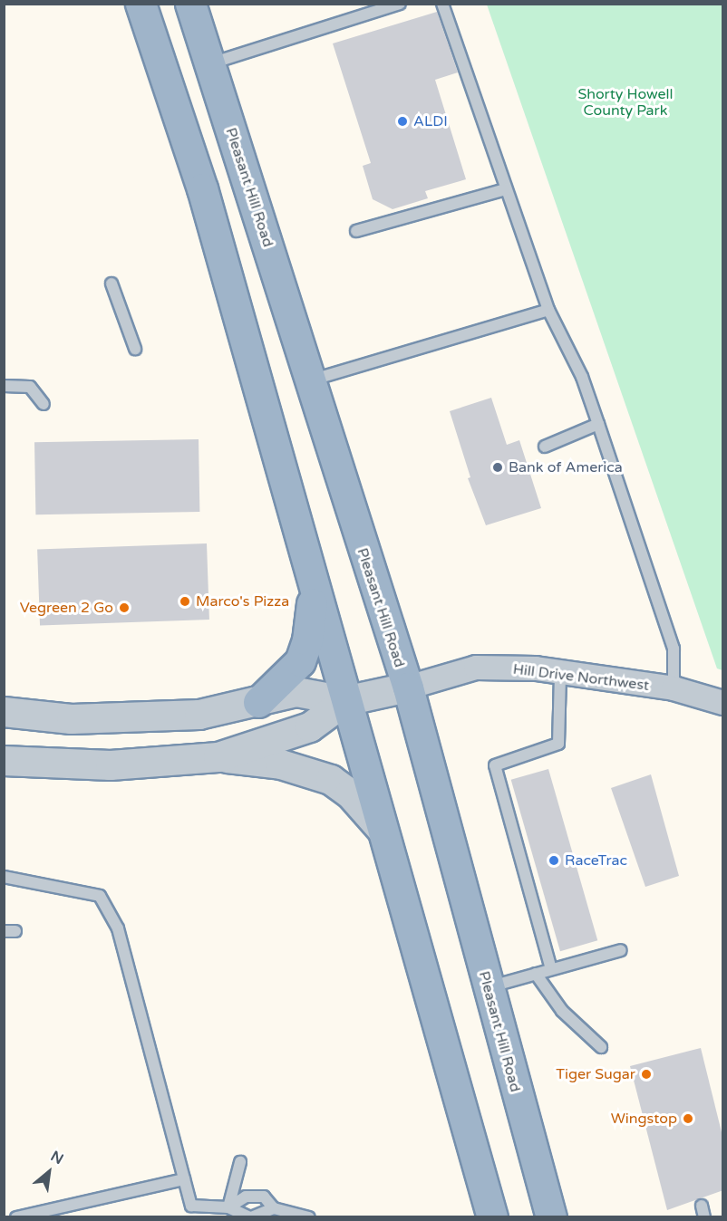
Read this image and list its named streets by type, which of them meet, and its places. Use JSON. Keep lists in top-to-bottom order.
{
  "streets": {
    "highway": ["Pleasant Hill Road"],
    "street": ["Hill Drive Northwest"]
  },
  "crossings": [
    ["Pleasant Hill Road", "Hill Drive Northwest"]
  ],
  "parks": ["Shorty Howell County Park"],
  "places": [
    "ALDI",
    "Bank of America",
    "Marco's Pizza",
    "Vegreen 2 Go",
    "RaceTrac",
    "Tiger Sugar",
    "Wingstop"
  ],
  "north": "top right"
}
